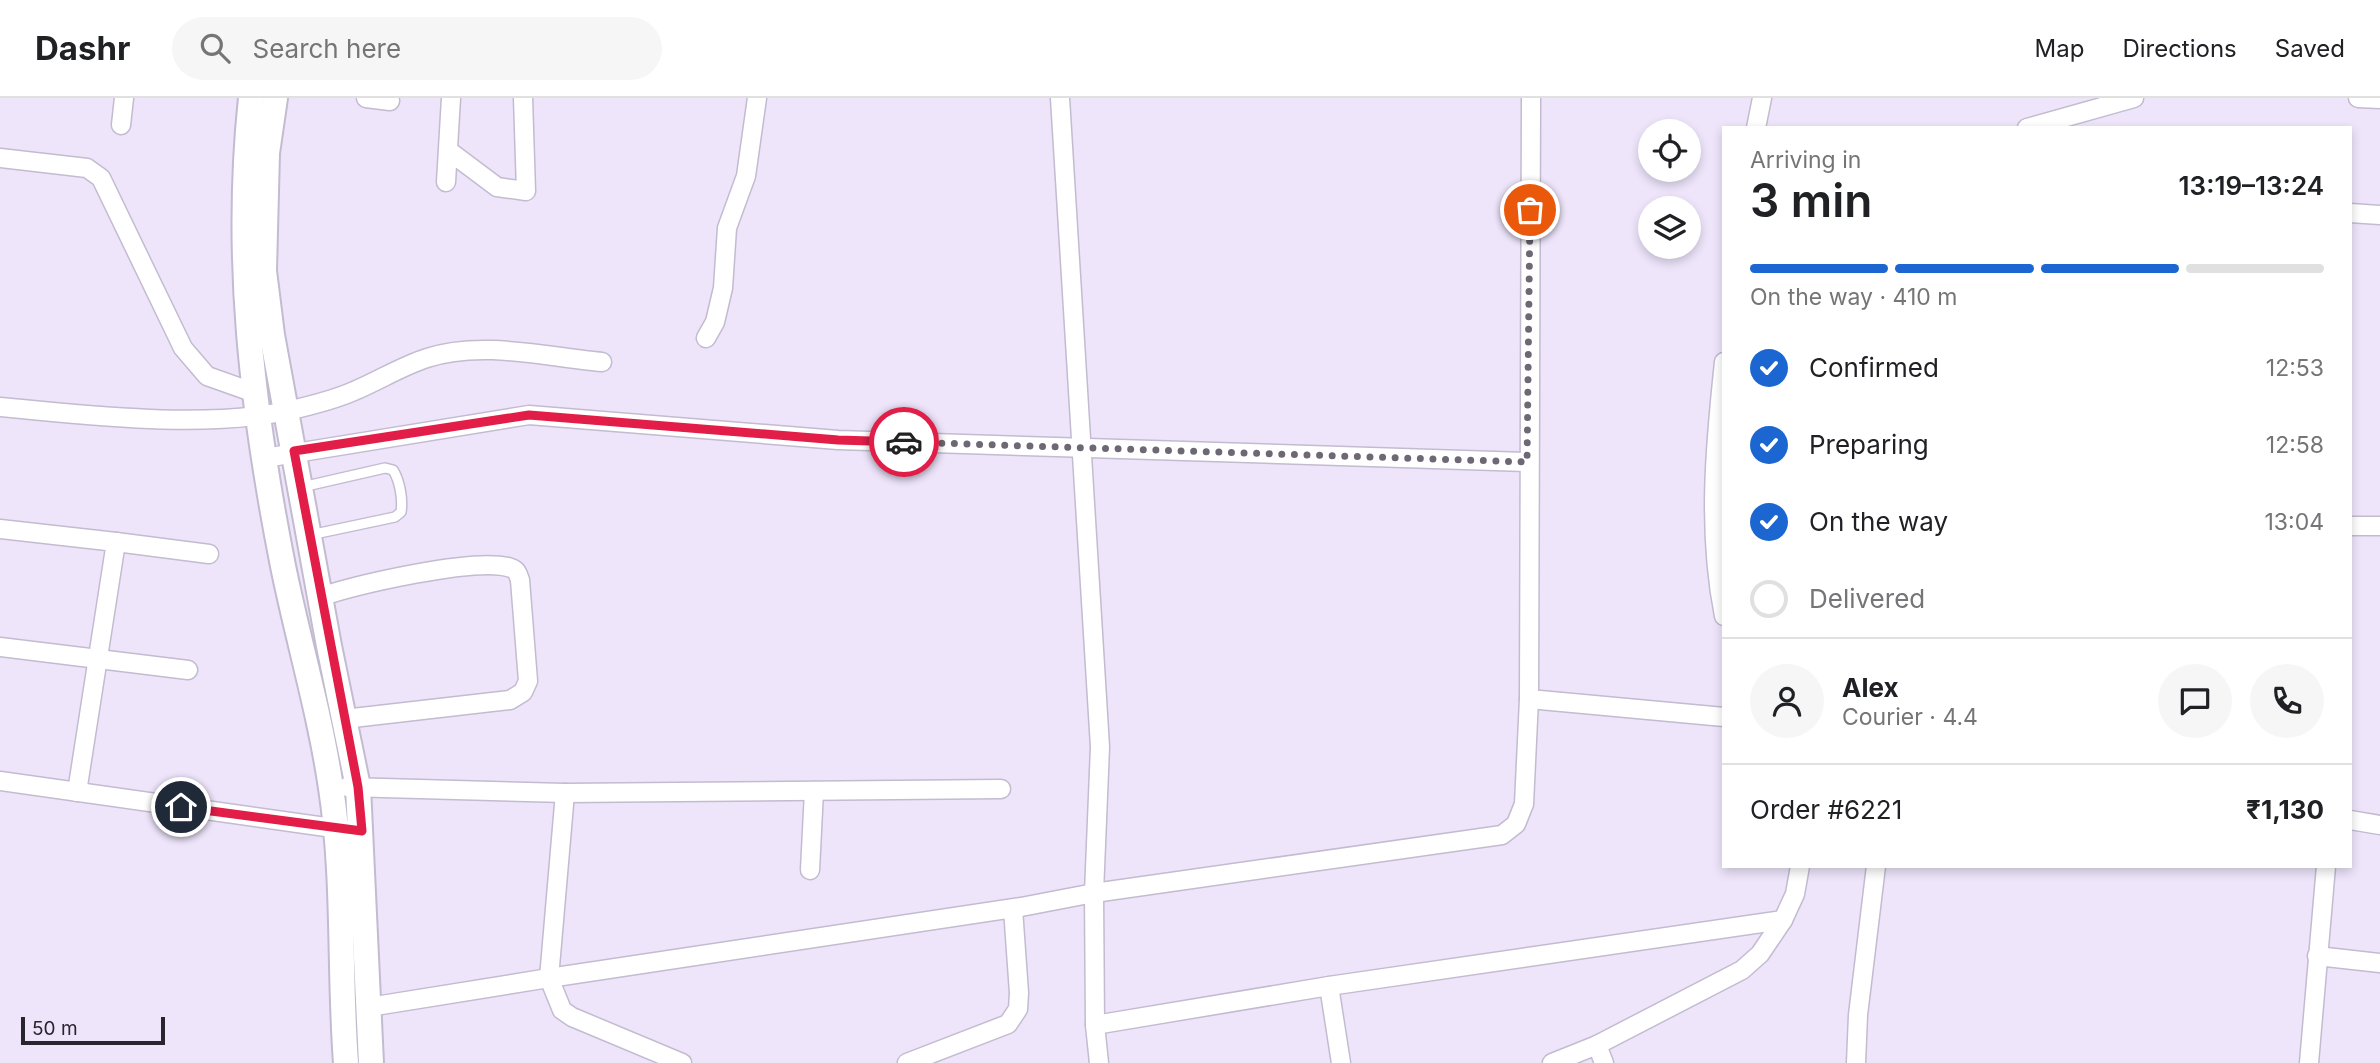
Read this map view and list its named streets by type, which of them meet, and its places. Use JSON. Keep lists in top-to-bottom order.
{
  "scale_bar": "50 m",
  "page": {
    "header": "Dashr",
    "search": "Search here",
    "nav": ["Map", "Directions", "Saved"],
    "heading": ["3 min", "Arriving in", "13:19–13:24"],
    "panel": [
      "Alex",
      "Courier · 4.4",
      "Order #6221",
      "₹1,130"
    ],
    "bar": "On the way · 410 m",
    "list": [
      ["Confirmed", "12:53"],
      ["Preparing", "12:58"],
      ["On the way", "13:04"],
      "Delivered"
    ],
    "scale": "50 m"
  }
}
